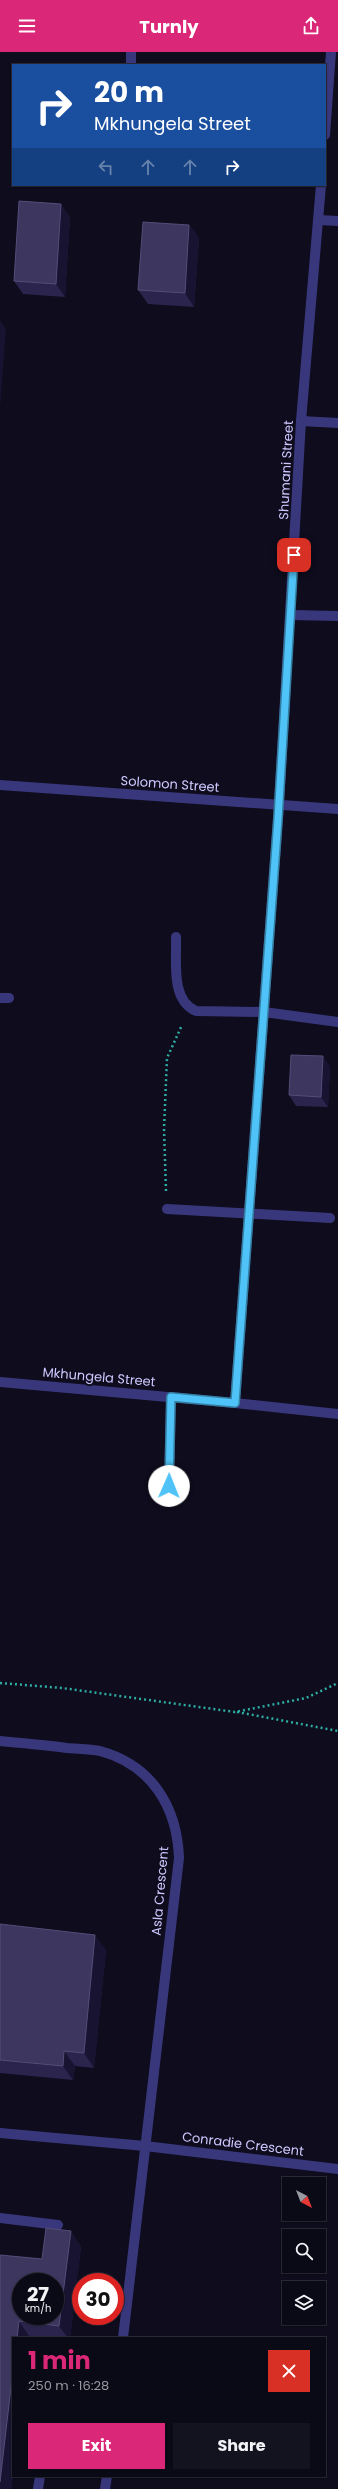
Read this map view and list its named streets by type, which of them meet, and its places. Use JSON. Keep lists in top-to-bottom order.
{
  "streets": {
    "street": [
      "Shumani Street",
      "Solomon Street",
      "Mkhungela Street",
      "Asla Crescent",
      "Conradie Crescent"
    ]
  },
  "crossings": [
    ["Shumani Street", "Solomon Street"],
    ["Shumani Street", "Mkhungela Street"],
    ["Asla Crescent", "Conradie Crescent"]
  ],
  "north": "bottom right",
  "page": {
    "header": "Turnly",
    "turn": ["20 m", "Mkhungela Street"],
    "speed": "27 km/h",
    "limit": "30",
    "heading": ["1 min", "250 m · 16:28"],
    "buttons": ["Exit", "Share"]
  }
}
